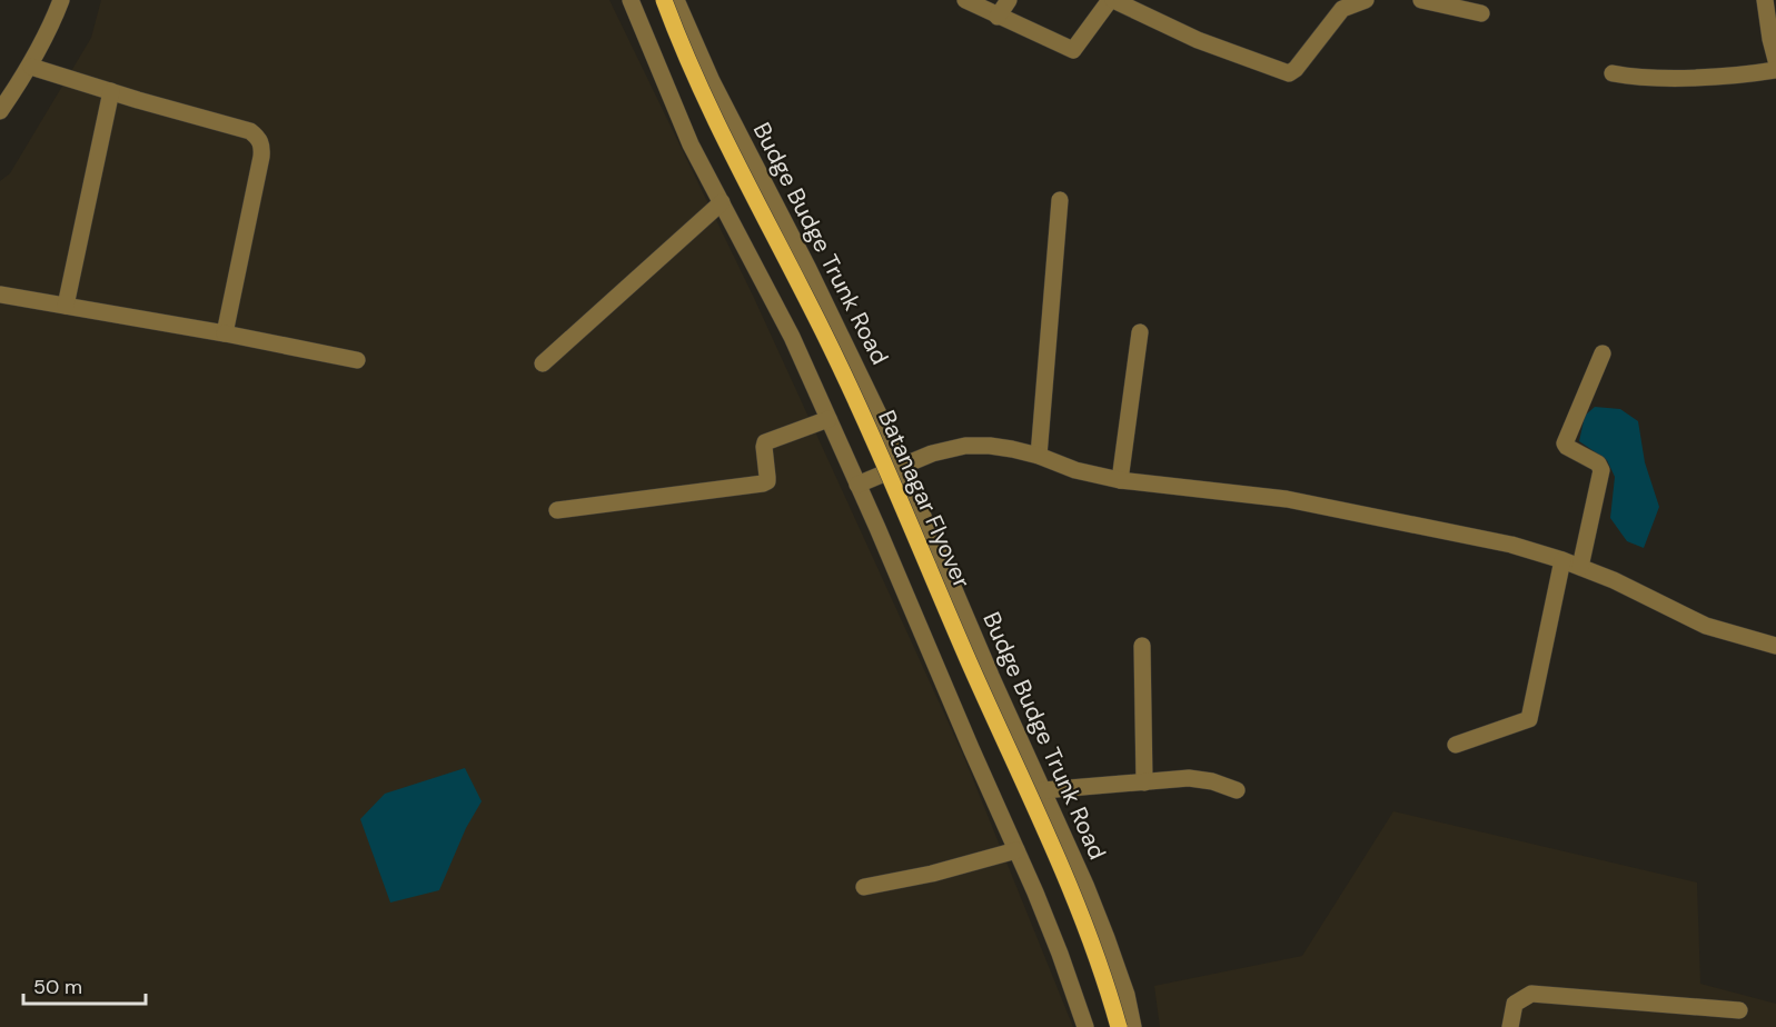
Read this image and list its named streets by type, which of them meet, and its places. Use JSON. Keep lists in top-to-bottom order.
{
  "streets": {
    "main road": ["Batanagar Flyover"],
    "street": ["Budge Budge Trunk Road"]
  },
  "scale_bar": "50 m"
}
